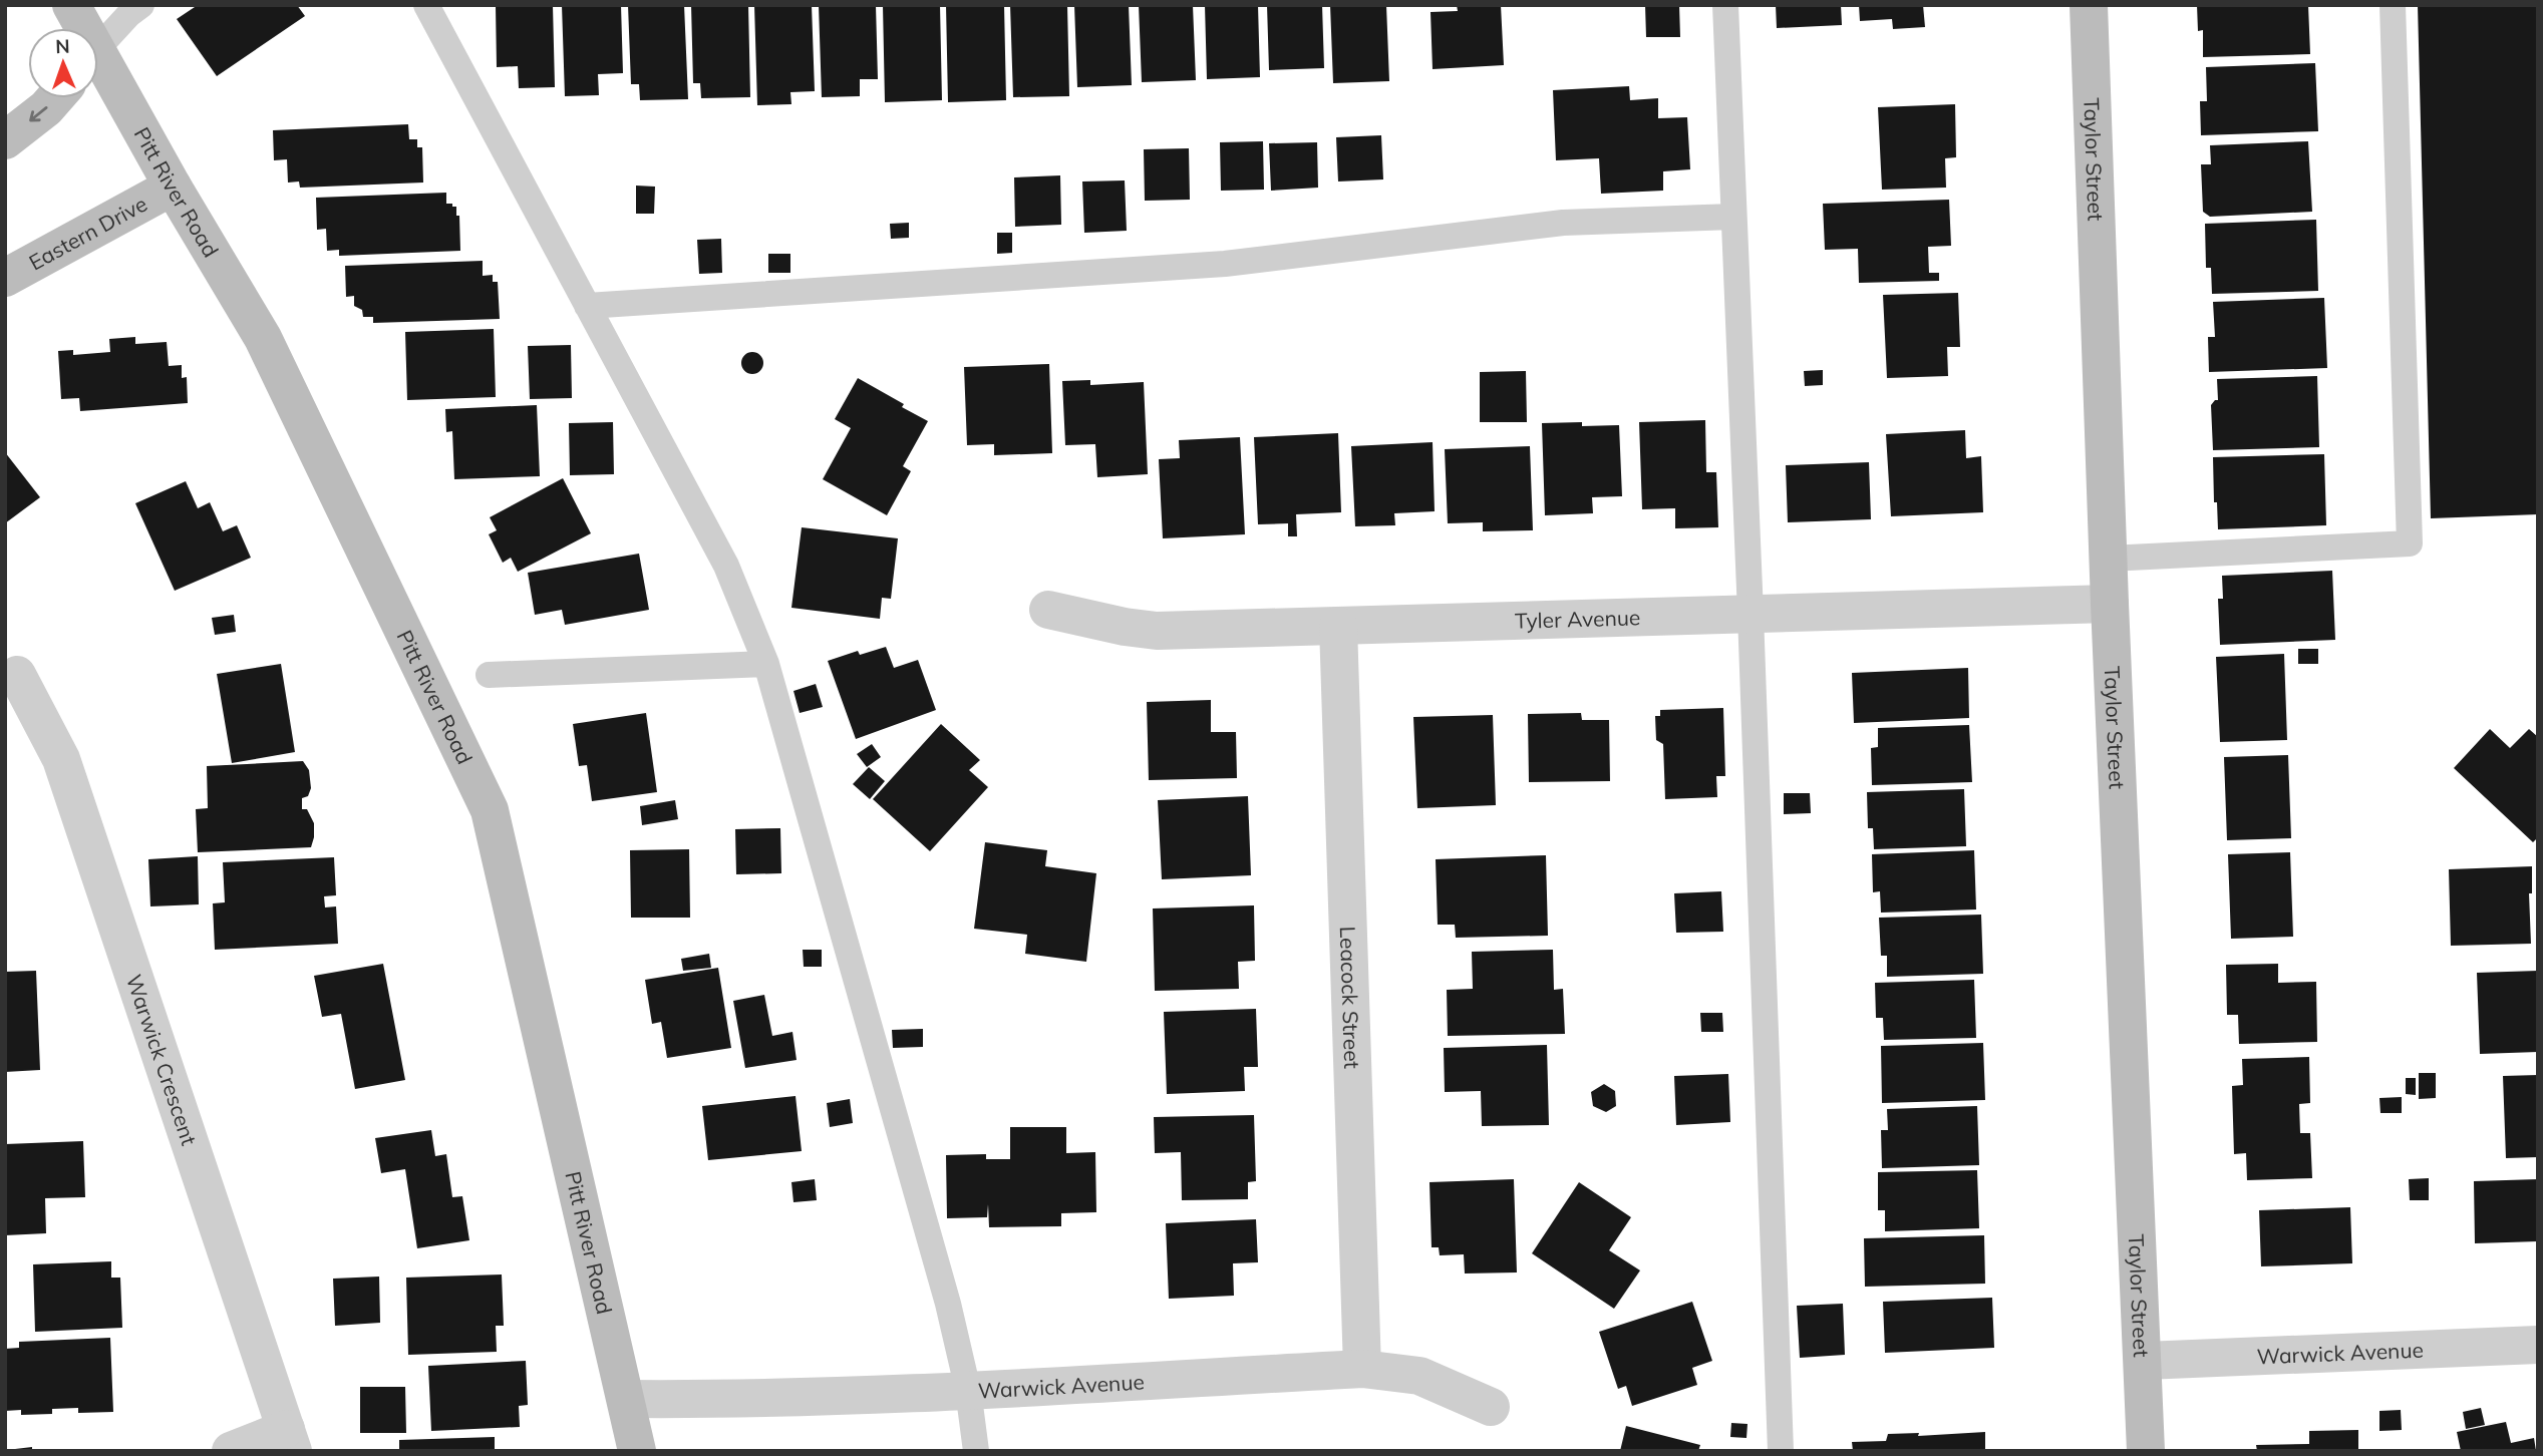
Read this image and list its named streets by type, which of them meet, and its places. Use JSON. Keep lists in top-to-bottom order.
{
  "streets": {
    "street": [
      "Taylor Street",
      "Pitt River Road",
      "Eastern Drive",
      "Tyler Avenue",
      "Leacock Street",
      "Warwick Crescent",
      "Warwick Avenue"
    ]
  },
  "crossings": [
    ["Taylor Street", "Tyler Avenue"],
    ["Taylor Street", "Warwick Avenue"],
    ["Pitt River Road", "Eastern Drive"],
    ["Pitt River Road", "Warwick Avenue"],
    ["Tyler Avenue", "Leacock Street"],
    ["Leacock Street", "Warwick Avenue"]
  ],
  "north": "top"
}
